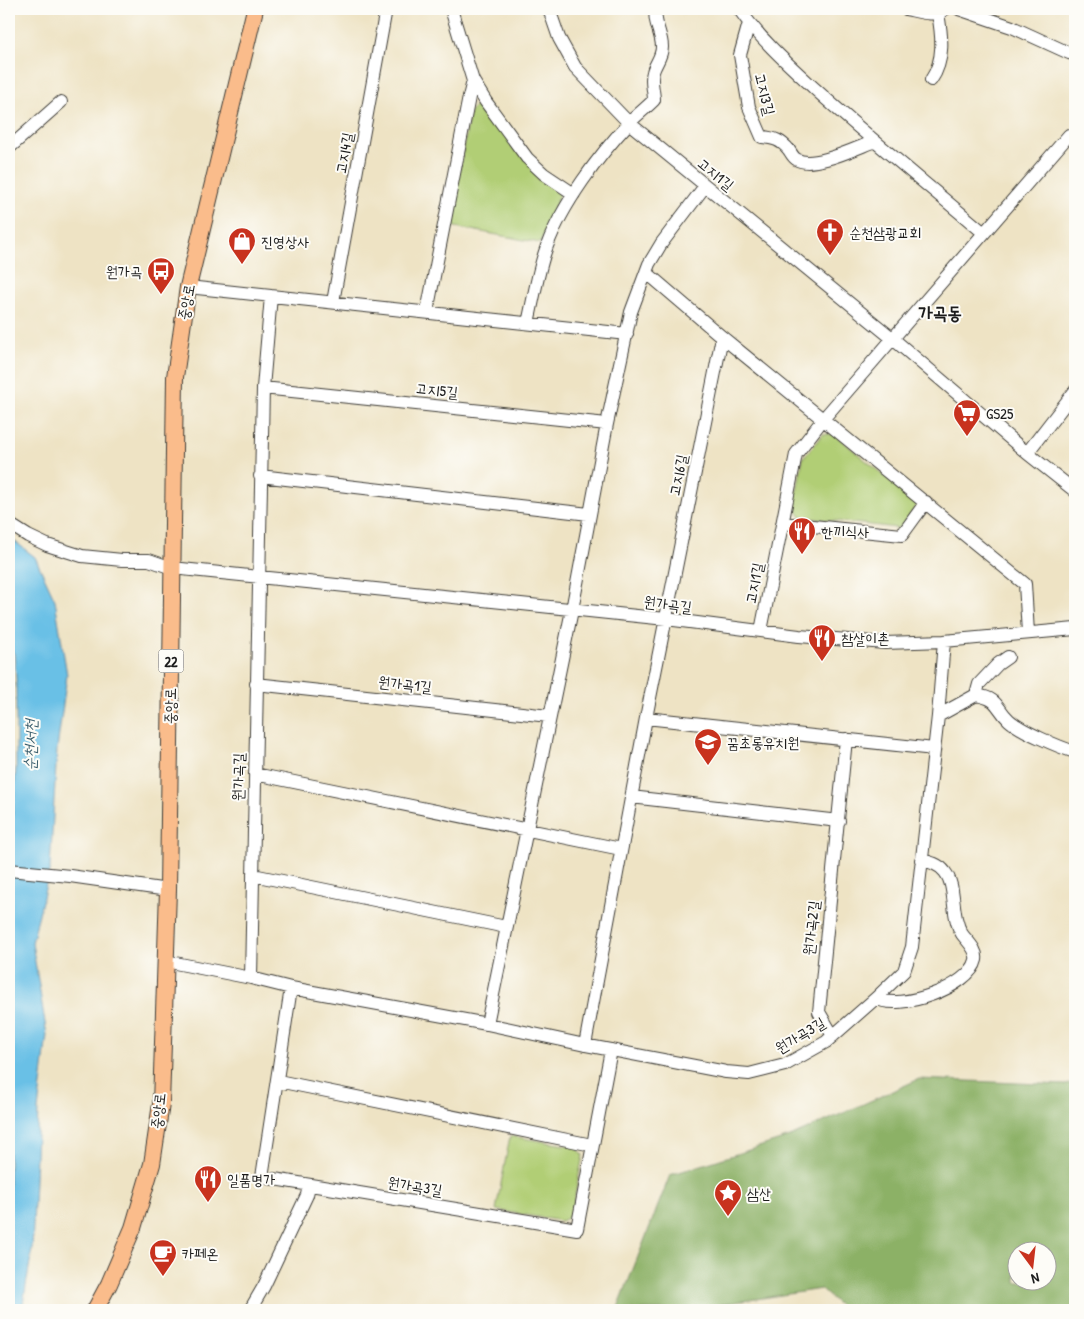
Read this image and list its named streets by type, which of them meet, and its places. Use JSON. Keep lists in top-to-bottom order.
{
  "streets": {
    "main road": ["중앙로", "22"],
    "street": [
      "고지3길",
      "고지4길",
      "고지1길",
      "고지5길",
      "고지6길",
      "원가곡길",
      "원가곡1길",
      "원가곡2길",
      "원가곡3길"
    ]
  },
  "crossings": [
    ["고지3길", "고지1길"],
    ["고지1길", "원가곡길"],
    ["중앙로", "원가곡길"],
    ["중앙로", "원가곡3길"],
    ["고지6길", "원가곡길"],
    ["원가곡길", "원가곡1길"],
    ["원가곡길", "원가곡3길"],
    ["원가곡2길", "원가곡3길"]
  ],
  "districts": ["가곡동"],
  "water": ["순천서천"],
  "places": {
    "church": ["순천삼광교회"],
    "shop": ["진영상사"],
    "bus stop": ["원가곡"],
    "supermarket": ["GS25"],
    "restaurant": ["한끼식사", "참살이촌", "일품명가"],
    "school or university": ["꿈초롱유치원"],
    "place": ["삼산"],
    "cafe": ["카페온"]
  },
  "north": "bottom"
}
